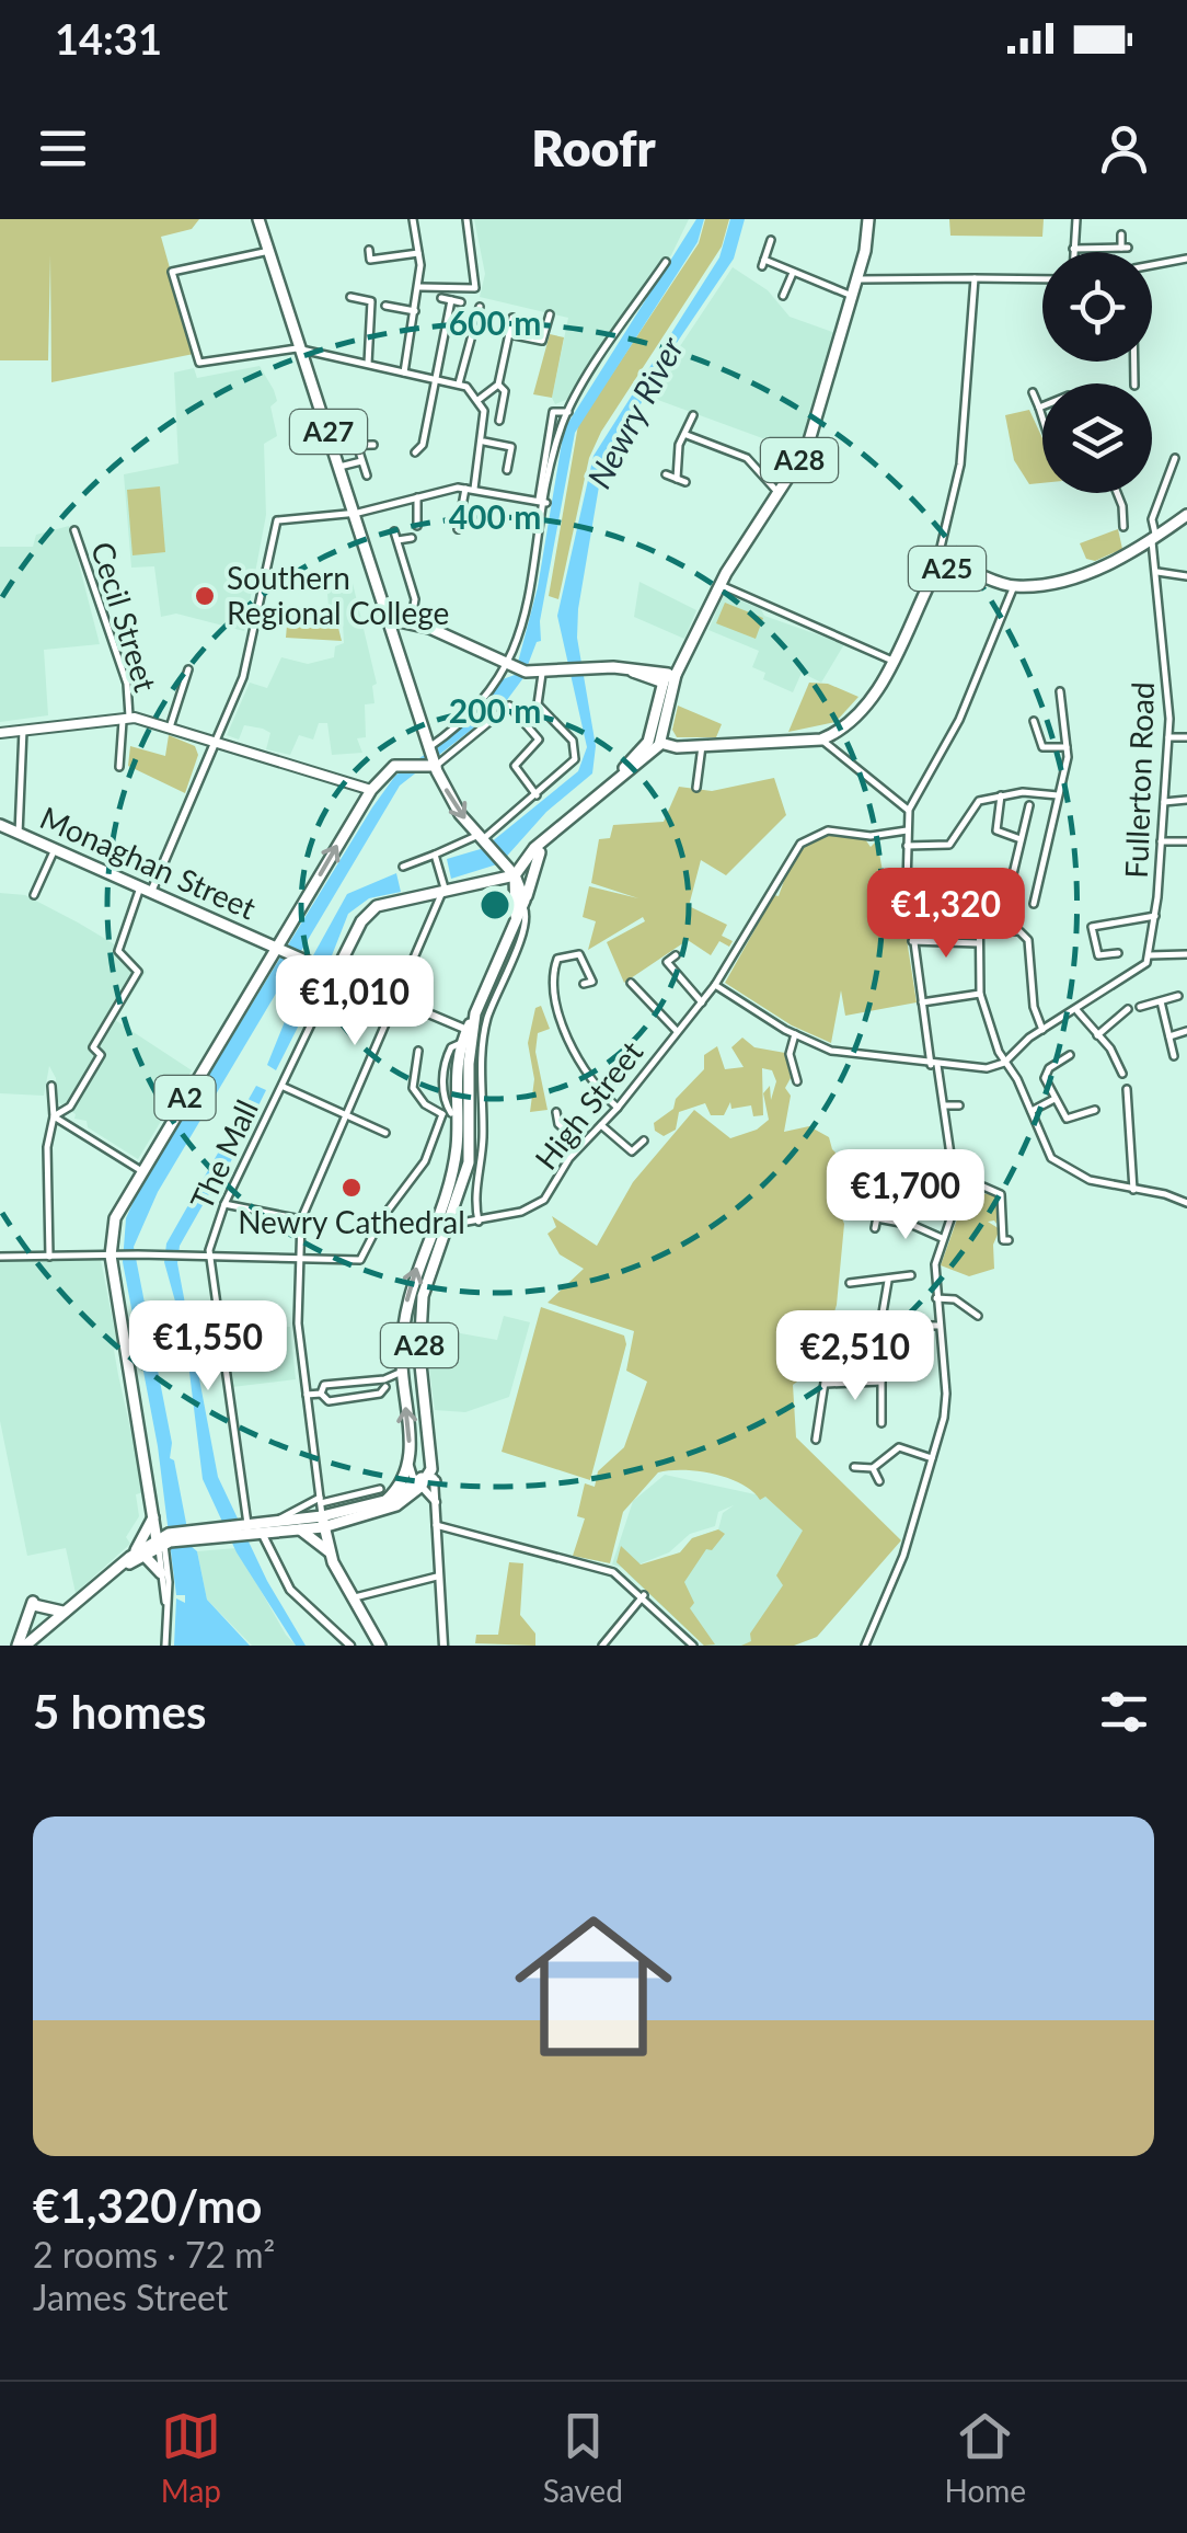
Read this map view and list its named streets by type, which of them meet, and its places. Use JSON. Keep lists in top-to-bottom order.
{
  "streets": {
    "main road": [
      "A27",
      "A28",
      "A25",
      "Monaghan Street",
      "A2",
      "The Mall"
    ],
    "street": ["Cecil Street", "Fullerton Road", "High Street"]
  },
  "crossings": [
    ["A27", "A2"],
    ["A28", "High Street"],
    ["A28", "The Mall"],
    ["A25", "Fullerton Road"],
    ["Monaghan Street", "A2"],
    ["Monaghan Street", "The Mall"]
  ],
  "water": ["Newry River"],
  "places": ["Southern Regional College", "Newry Cathedral"],
  "page": {
    "status": "14:31",
    "header": "Roofr",
    "price": [
      "€1,320",
      "€1,010",
      "€1,700",
      "€1,550",
      "€2,510"
    ],
    "heading": "5 homes",
    "list": [
      {
        "name": "€1,320/mo",
        "note": "2 rooms · 72 m² · James Street"
      }
    ],
    "tabs": ["Map", "Saved", "Home"]
  },
  "rings": ["600 m", "400 m", "200 m"]
}
